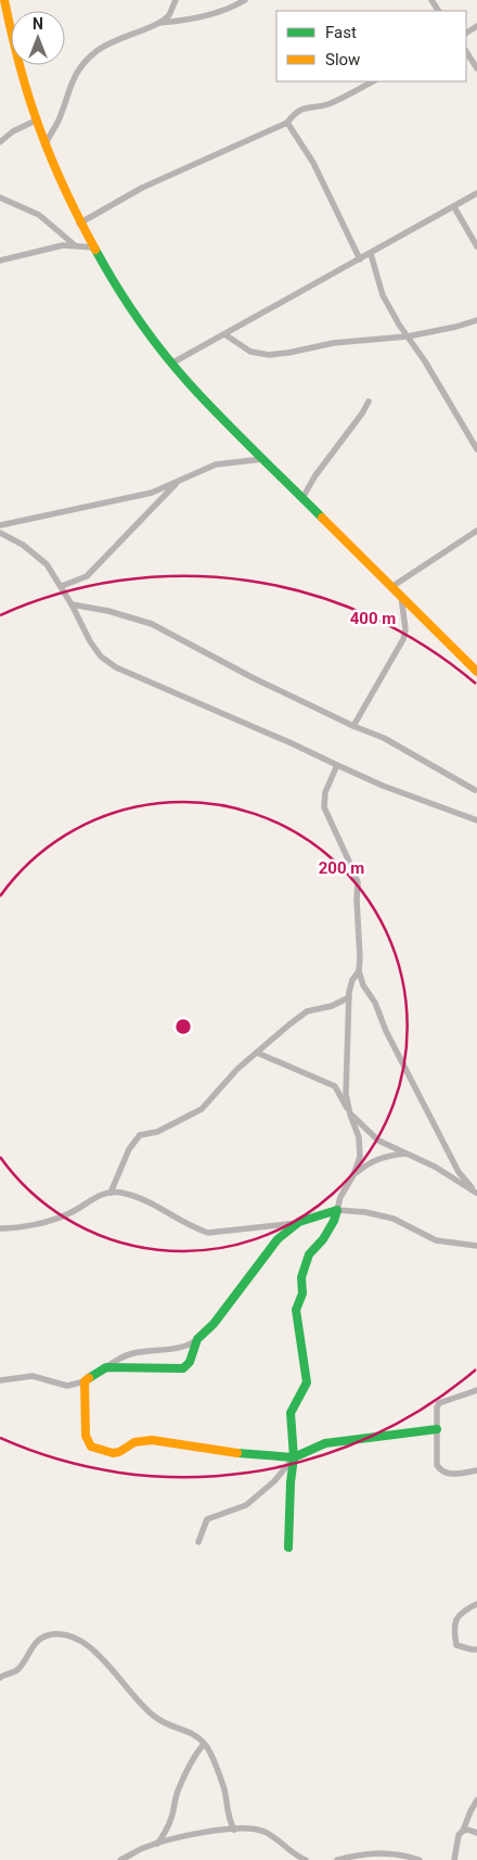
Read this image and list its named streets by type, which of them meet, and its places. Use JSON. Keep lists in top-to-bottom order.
{
  "legend": ["Fast", "Slow"],
  "north": "top",
  "rings": ["400 m", "200 m"]
}
